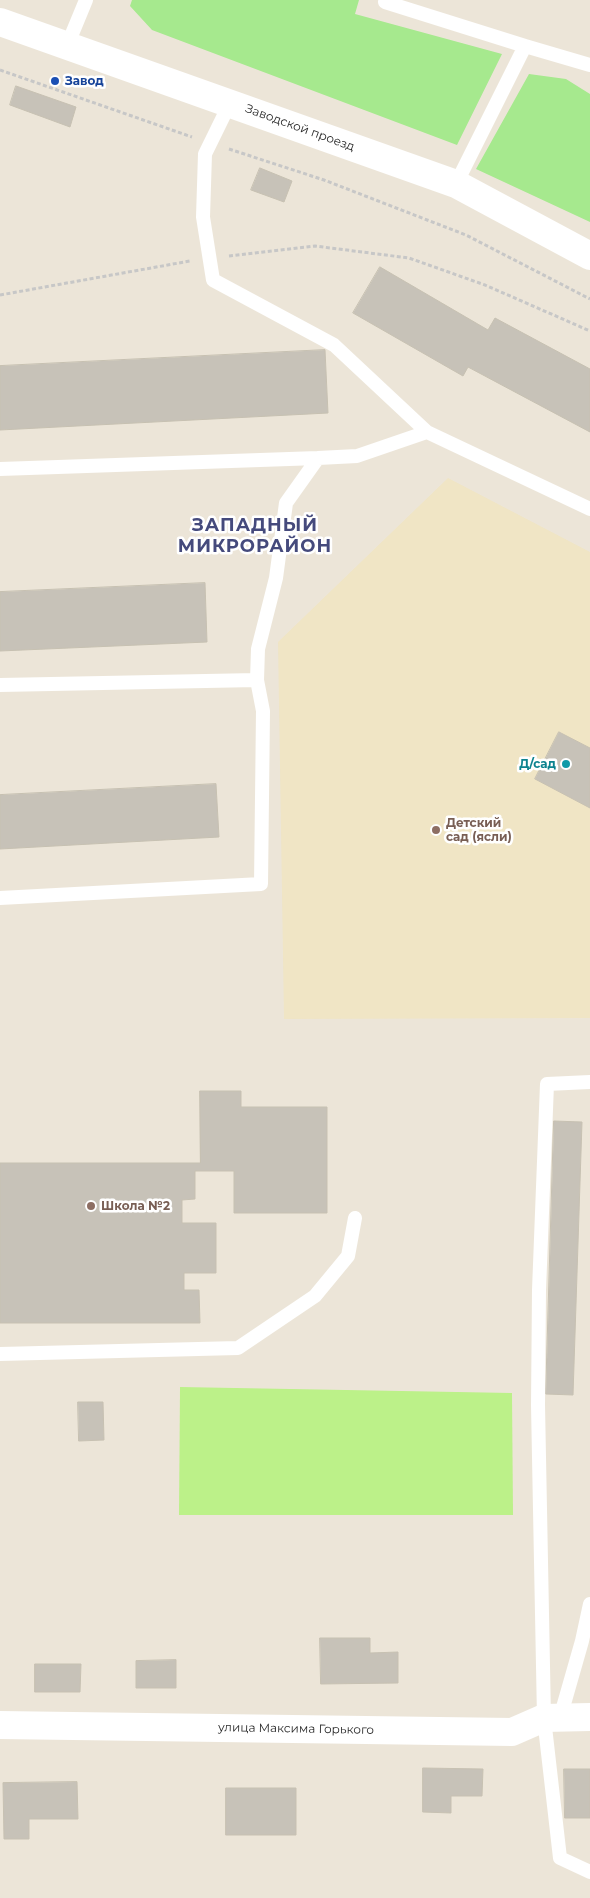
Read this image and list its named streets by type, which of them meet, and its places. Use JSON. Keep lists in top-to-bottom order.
{
  "streets": {
    "street": ["Заводской проезд", "улица Максима Горького"]
  },
  "districts": ["ЗАПАДНЫЙ МИКРОРАЙОН"],
  "places": [
    "Завод",
    "Д/сад",
    "Детский сад (ясли)",
    "Школа №2"
  ]
}
